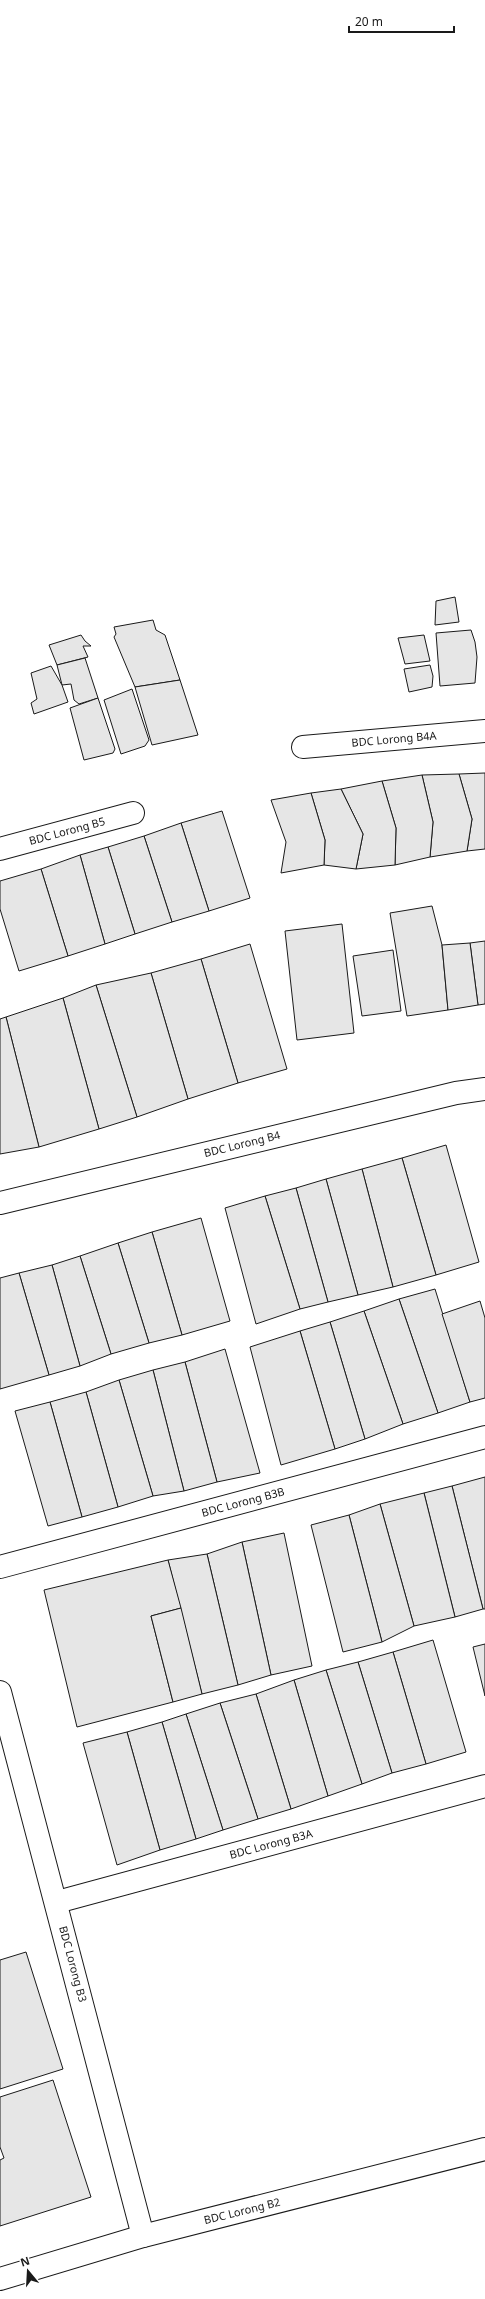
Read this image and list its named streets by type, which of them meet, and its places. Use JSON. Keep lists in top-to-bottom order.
{
  "streets": {
    "street": [
      "BDC Lorong B4A",
      "BDC Lorong B5",
      "BDC Lorong B4",
      "BDC Lorong B3B",
      "BDC Lorong B3A",
      "BDC Lorong B3",
      "BDC Lorong B2"
    ]
  },
  "crossings": [
    ["BDC Lorong B3A", "BDC Lorong B3"],
    ["BDC Lorong B3", "BDC Lorong B2"]
  ],
  "scale_bar": "20 m",
  "north": "top"
}
